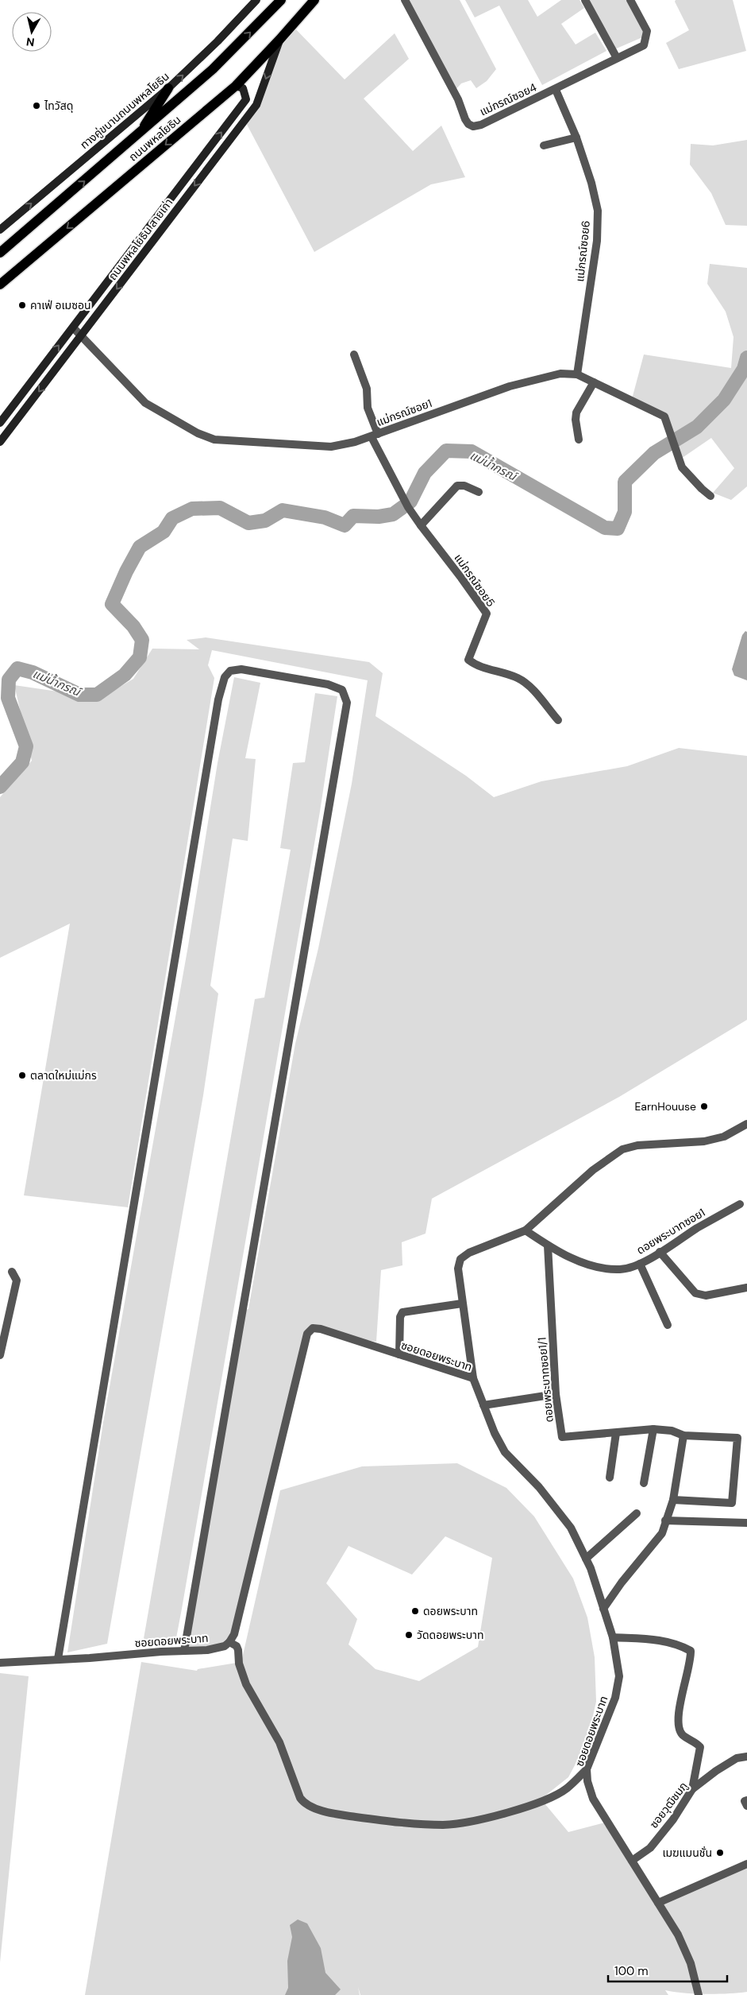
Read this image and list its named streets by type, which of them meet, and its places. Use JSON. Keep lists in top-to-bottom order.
{
  "streets": {
    "main road": ["ทางคู่ขนานถนนพหลโยธิน", "ถนนพหลโยธิน", "ถนนพหลโยธิน สายเก่า"],
    "street": [
      "แม่กรณ์ซอย4",
      "แม่กรณ์ซอย6",
      "แม่กรณ์ซอย1",
      "แม่กรณ์ซอย5",
      "ดอยพระบาทซอย1",
      "ซอยดอยพระบาท",
      "ดอยพระบาทซอย1/1",
      "ซอยวุฒิชมภู"
    ]
  },
  "crossings": [
    ["แม่กรณ์ซอย4", "แม่กรณ์ซอย6"],
    ["ถนนพหลโยธิน", "ถนนพหลโยธิน สายเก่า"],
    ["ถนนพหลโยธิน สายเก่า", "แม่กรณ์ซอย1"],
    ["แม่กรณ์ซอย6", "แม่กรณ์ซอย1"],
    ["ดอยพระบาทซอย1", "ดอยพระบาทซอย1/1"],
    ["ซอยดอยพระบาท", "ซอยวุฒิชมภู"]
  ],
  "one_way": ["ทางคู่ขนานถนนพหลโยธิน"],
  "water": ["แม่น้ำกรณ์"],
  "places": [
    "ไทวัสดุ",
    "คาเฟ่ อเมซอน",
    "ตลาดใหม่แม่กร",
    "EarnHouuse",
    "ดอยพระบาท",
    "วัดดอยพระบาท",
    "เมฆแมนชั่น"
  ],
  "scale_bar": "100 m",
  "north": "bottom"
}
